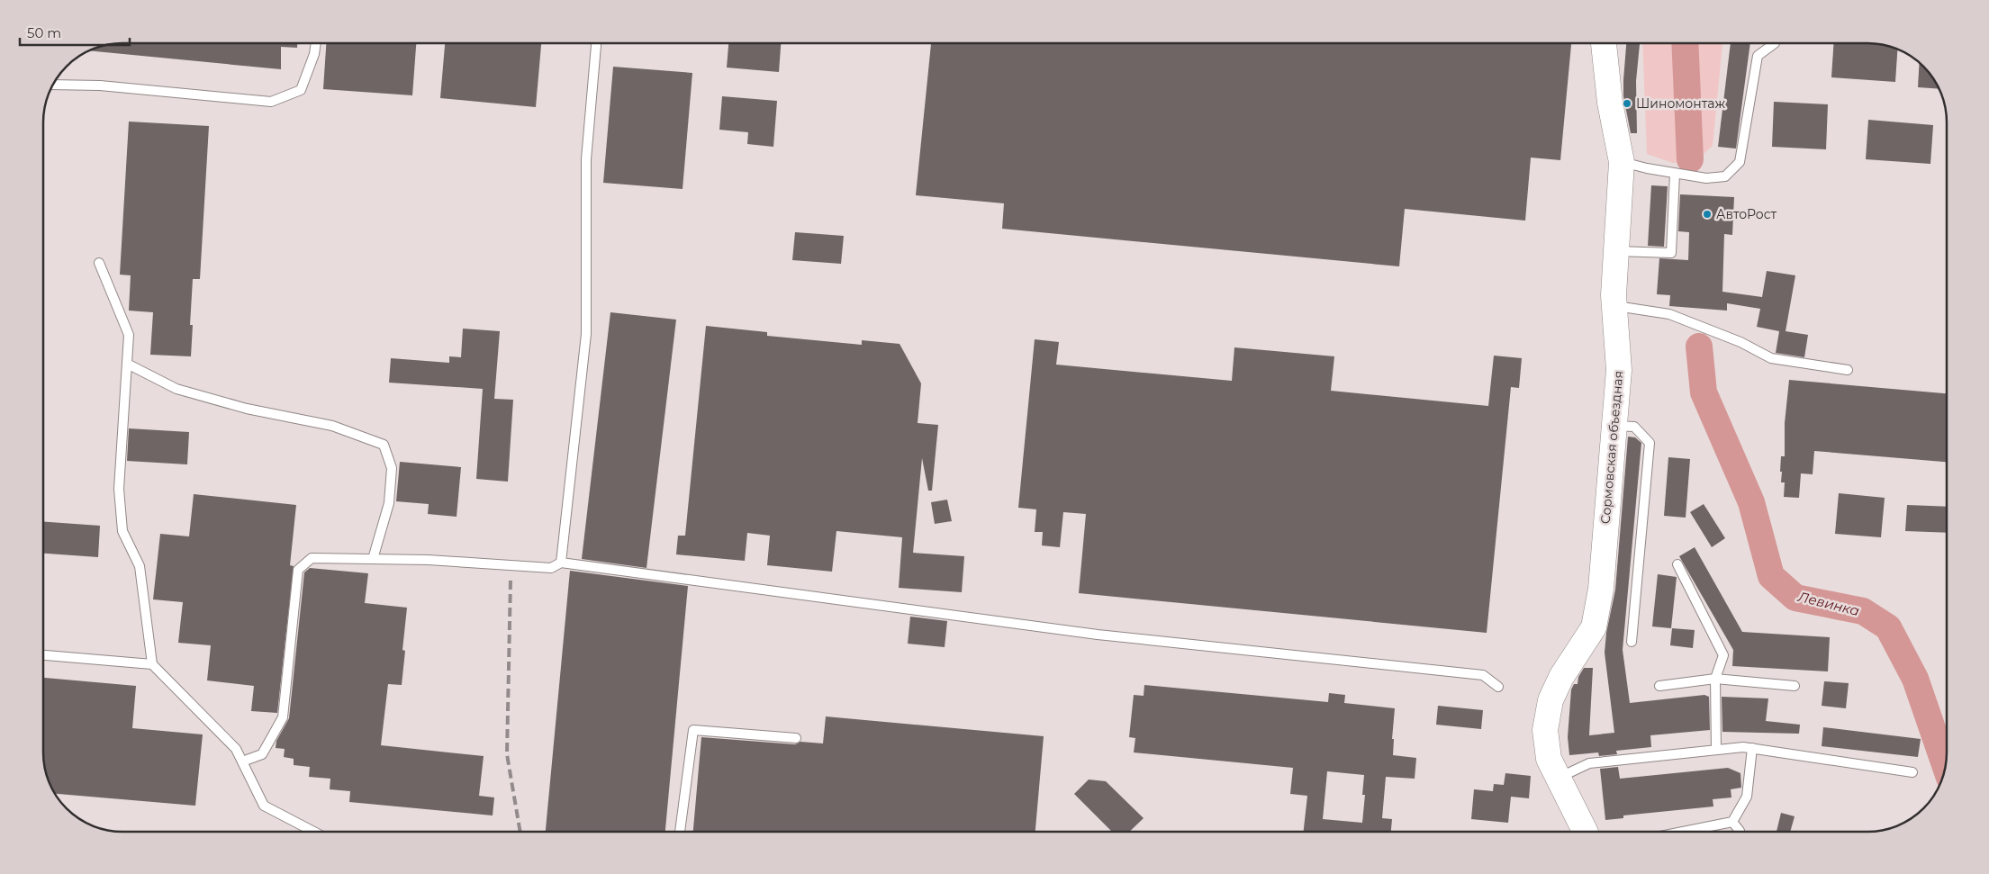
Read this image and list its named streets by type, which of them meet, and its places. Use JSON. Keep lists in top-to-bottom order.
{
  "streets": {
    "street": ["Сормовская объездная"]
  },
  "water": ["Левинка"],
  "places": ["Шиномонтаж", "АвтоРост"],
  "scale_bar": "50 m"
}
